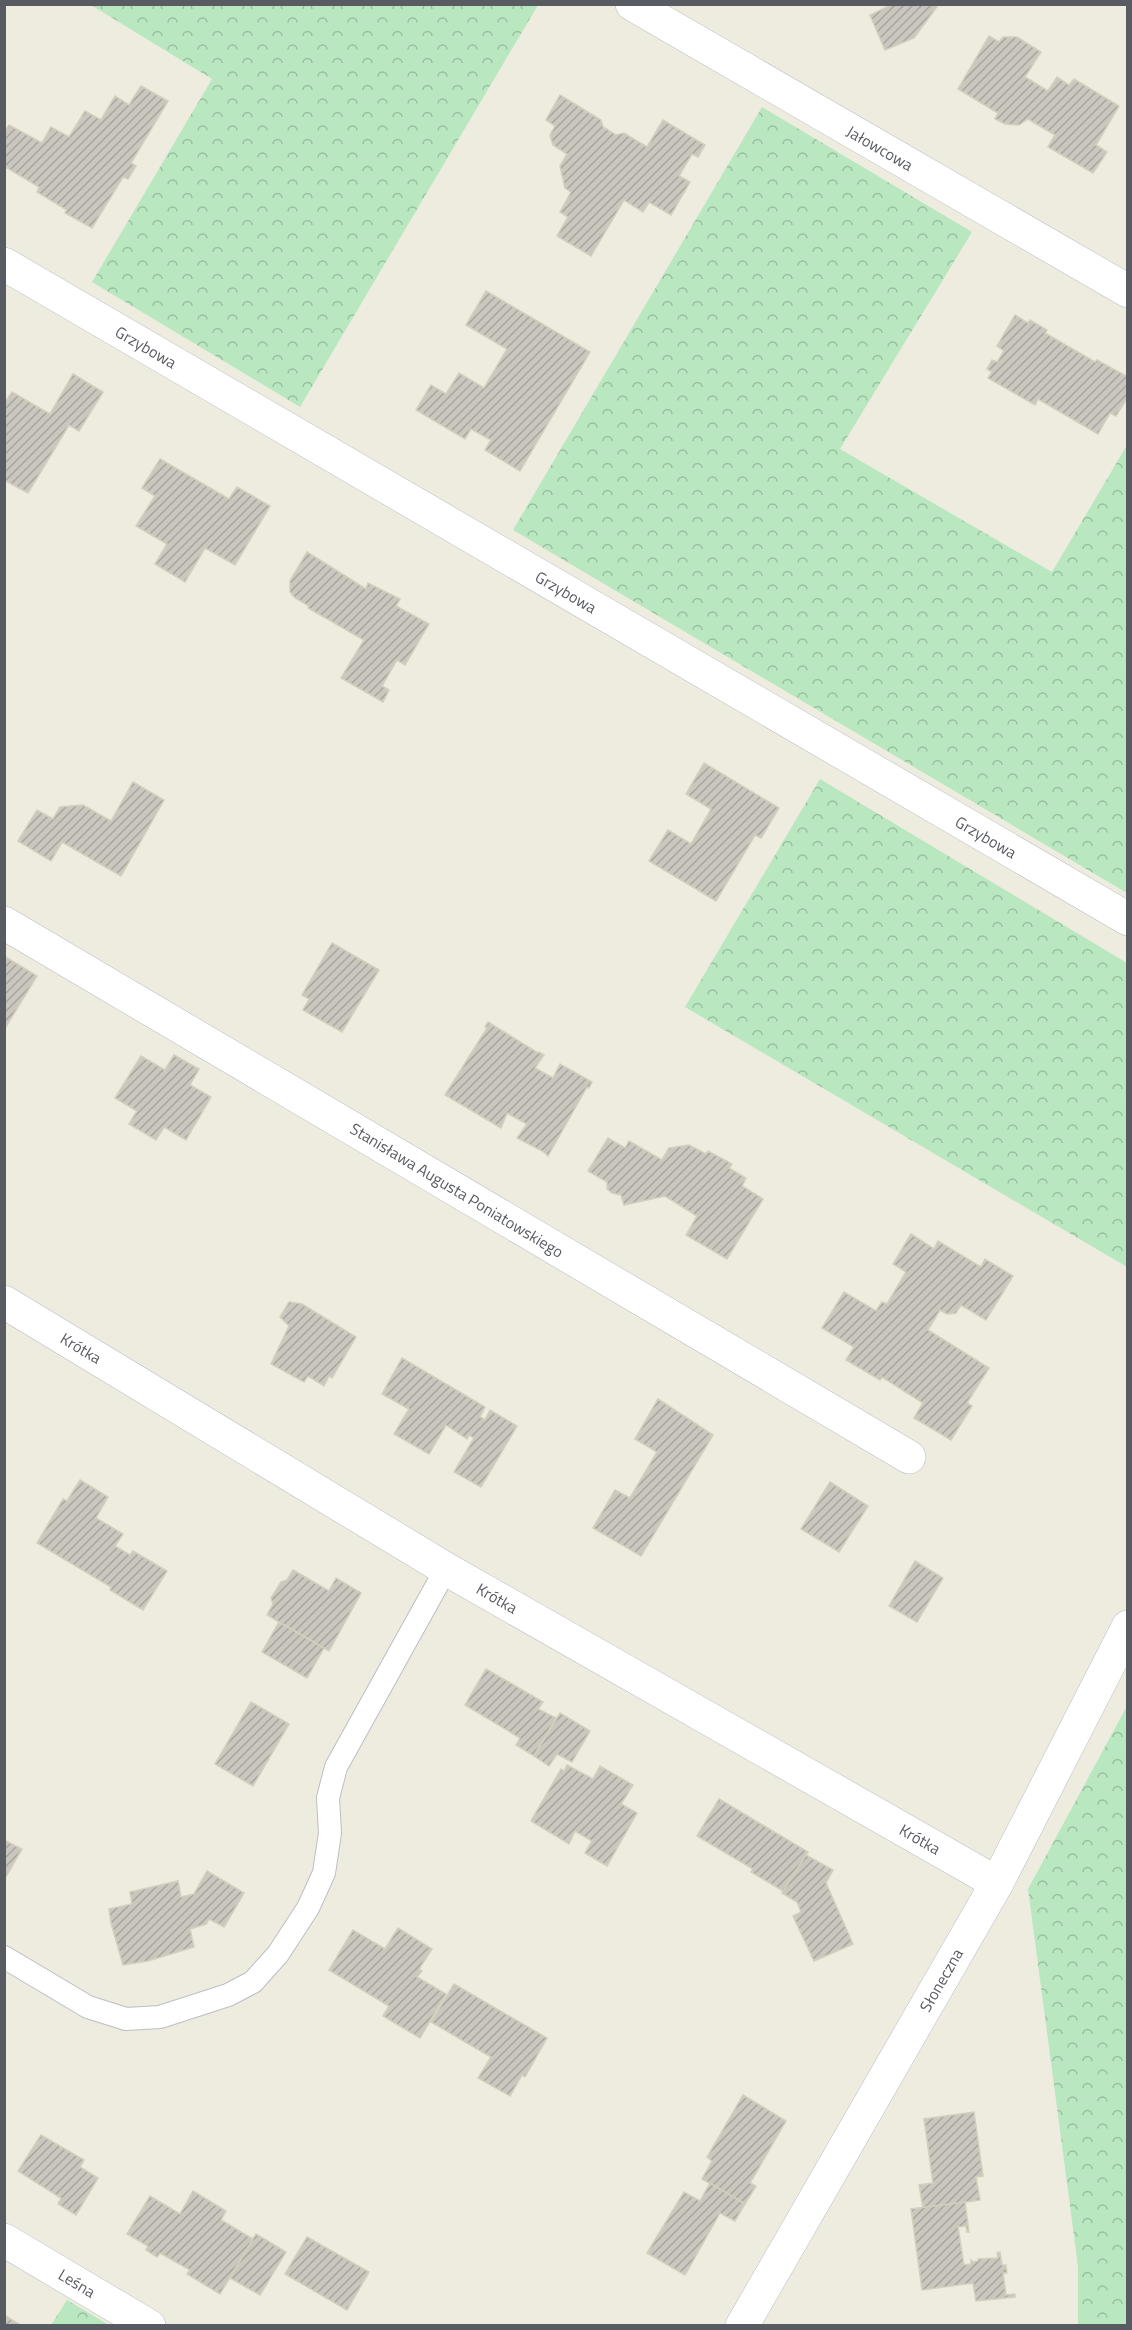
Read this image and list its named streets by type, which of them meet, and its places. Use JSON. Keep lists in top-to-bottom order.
{
  "streets": {
    "street": [
      "Jałowcowa",
      "Grzybowa",
      "Stanisława Augusta Poniatowskiego",
      "Krótka",
      "Słoneczna",
      "Leśna"
    ]
  },
  "crossings": [
    ["Krótka", "Słoneczna"]
  ]
}
